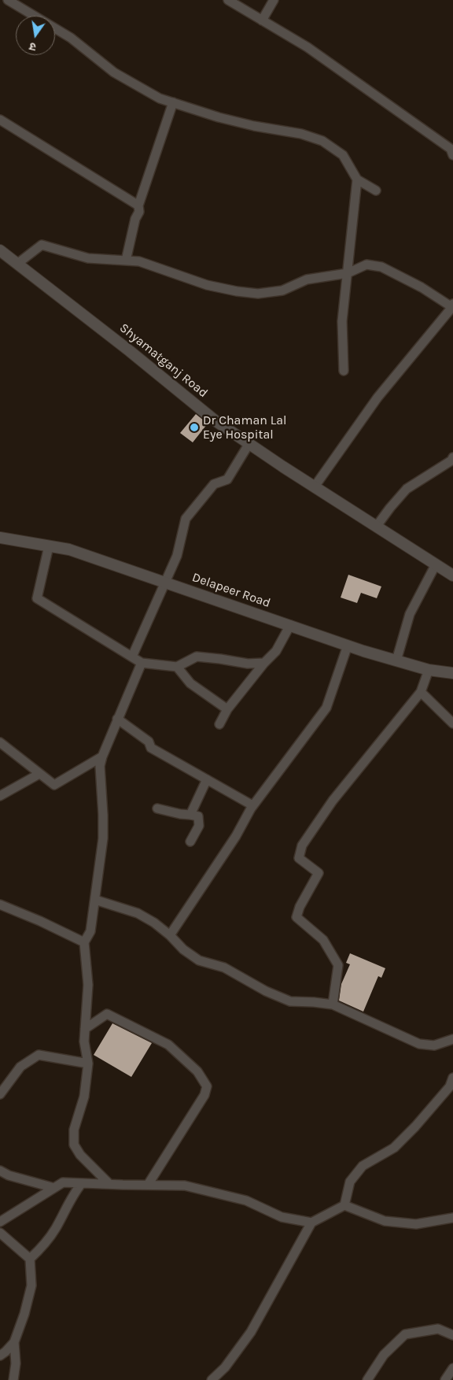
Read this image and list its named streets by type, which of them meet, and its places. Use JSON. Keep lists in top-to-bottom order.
{
  "streets": {
    "street": ["Shyamatganj Road", "Delapeer Road"]
  },
  "places": ["Dr Chaman Lal Eye Hospital"],
  "north": "bottom"
}
